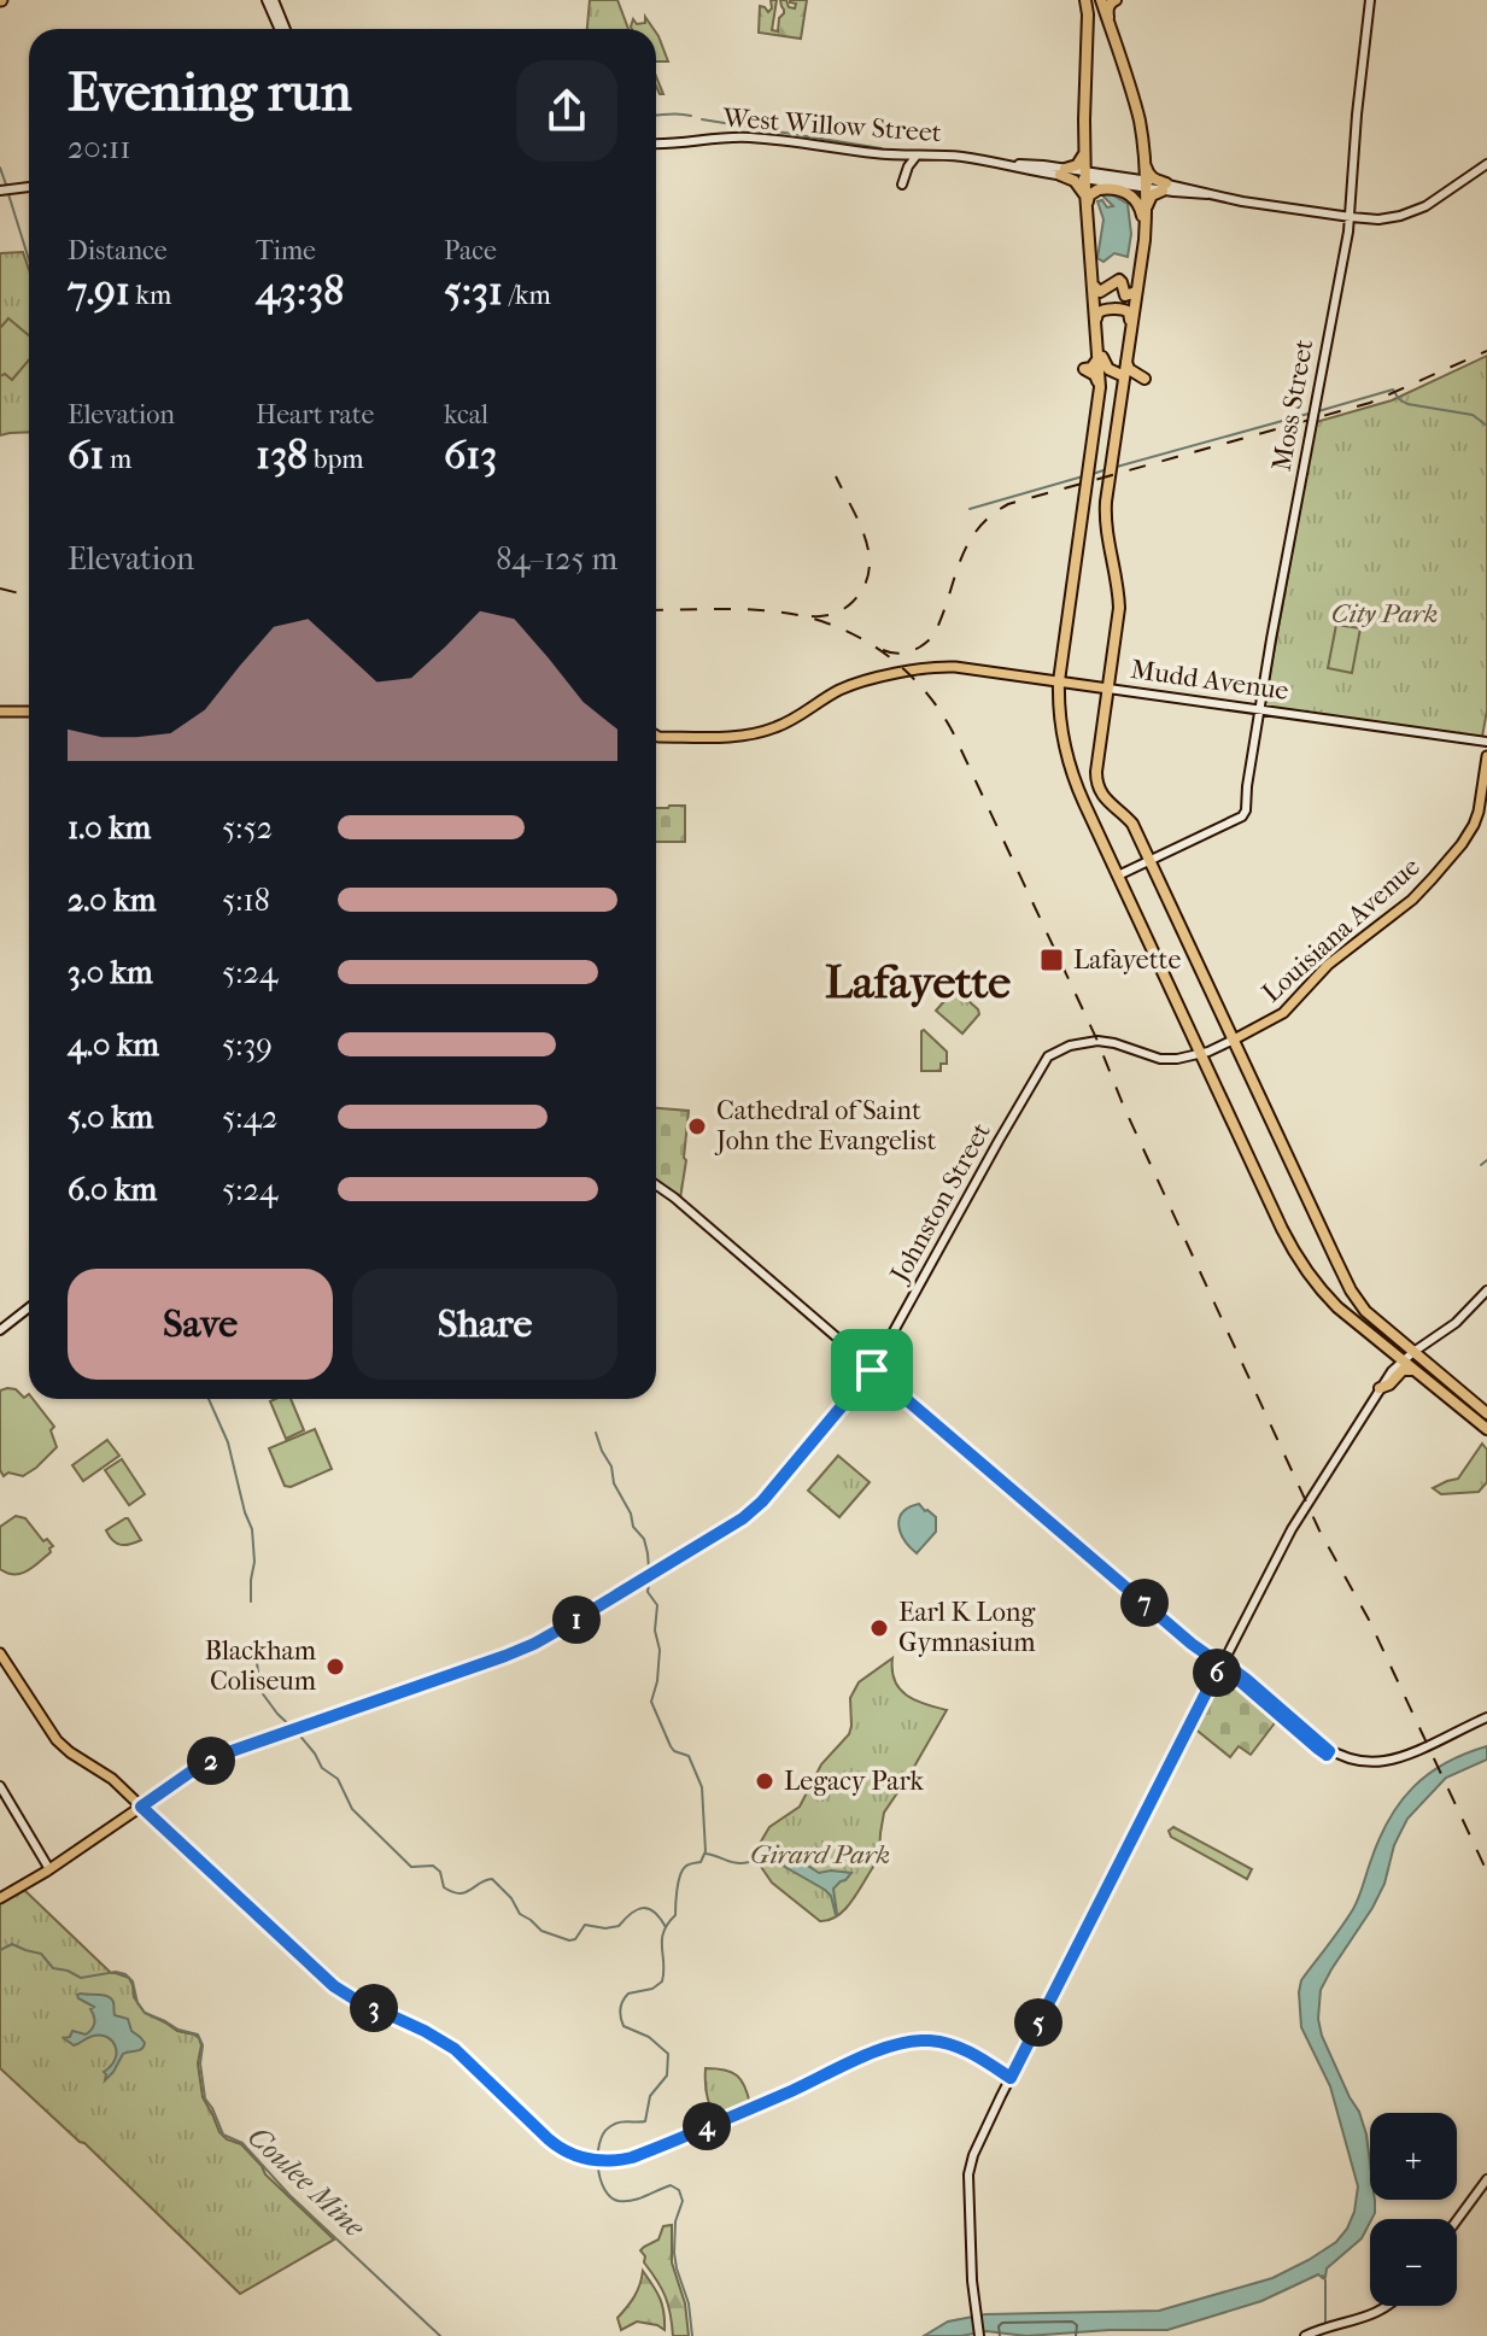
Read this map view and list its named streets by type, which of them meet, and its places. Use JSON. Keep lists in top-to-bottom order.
{
  "streets": {
    "main road": [
      "West Willow Street",
      "Moss Street",
      "Mudd Avenue",
      "Louisiana Avenue",
      "Johnston Street"
    ]
  },
  "crossings": [
    ["Moss Street", "Mudd Avenue"],
    ["Louisiana Avenue", "Johnston Street"]
  ],
  "districts": ["Lafayette"],
  "water": ["Coulee Mine"],
  "parks": ["City Park", "Girard Park"],
  "places": {
    "transit": ["Lafayette"],
    "other": [
      "Cathedral of Saint John the Evangelist",
      "Earl K Long Gymnasium",
      "Blackham Coliseum",
      "Legacy Park"
    ]
  },
  "page": {
    "heading": ["Evening run", "20:11"],
    "stats": [
      ["Distance", "7.91 km"],
      ["Time", "43:38"],
      ["Pace", "5:31 /km"],
      ["Elevation", "61 m"],
      ["Heart rate", "138 bpm"],
      ["kcal", "613"]
    ],
    "chart": ["Elevation", "84–125 m"],
    "list": [
      {
        "name": "1.0 km",
        "note": "5:52"
      },
      {
        "name": "2.0 km",
        "note": "5:18"
      },
      {
        "name": "3.0 km",
        "note": "5:24"
      },
      {
        "name": "4.0 km",
        "note": "5:39"
      },
      {
        "name": "5.0 km",
        "note": "5:42"
      },
      {
        "name": "6.0 km",
        "note": "5:24"
      }
    ],
    "buttons": ["Save", "Share"],
    "pins": [
      "7",
      "1",
      "6",
      "2",
      "3",
      "5",
      "4"
    ],
    "map_buttons": ["+", "−"]
  }
}
